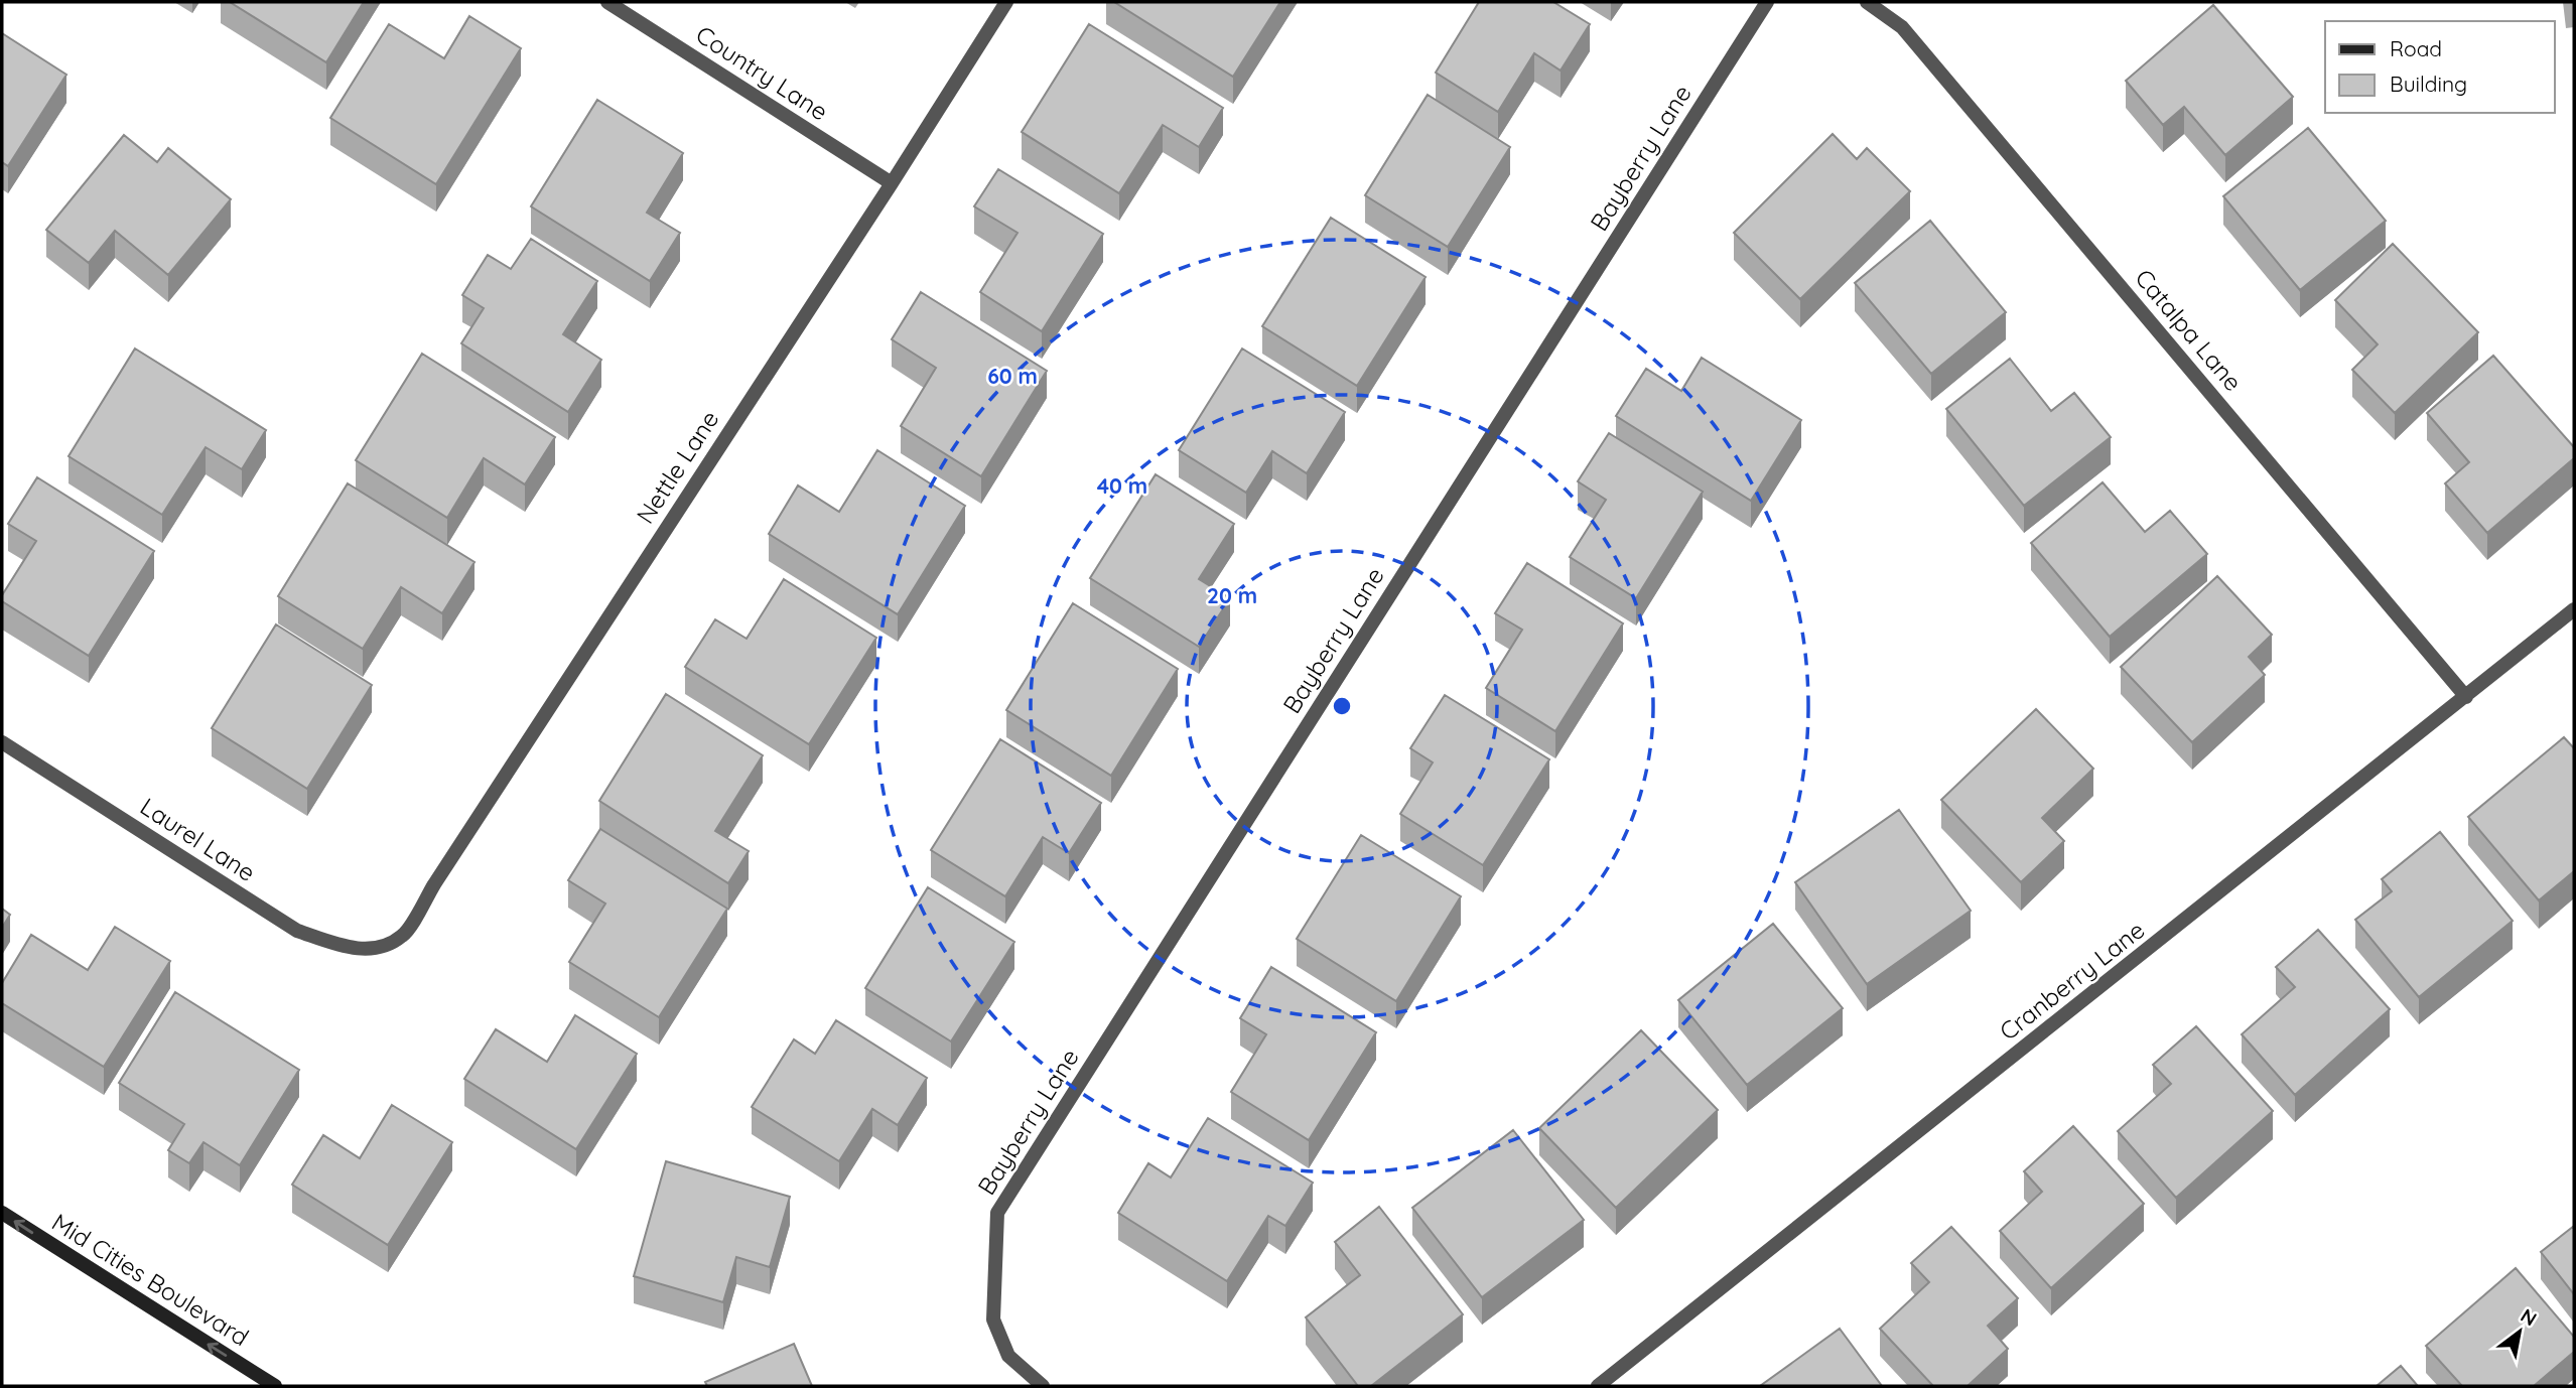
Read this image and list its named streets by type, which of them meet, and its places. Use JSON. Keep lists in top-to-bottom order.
{
  "streets": {
    "main road": ["Mid Cities Boulevard"],
    "street": [
      "Country Lane",
      "Bayberry Lane",
      "Catalpa Lane",
      "Nettle Lane",
      "Laurel Lane",
      "Cranberry Lane"
    ]
  },
  "crossings": [
    ["Country Lane", "Nettle Lane"],
    ["Catalpa Lane", "Cranberry Lane"],
    ["Nettle Lane", "Laurel Lane"]
  ],
  "one_way": ["Mid Cities Boulevard"],
  "legend": ["Road", "Building"],
  "north": "top right",
  "rings": ["60 m", "40 m", "20 m"]
}
